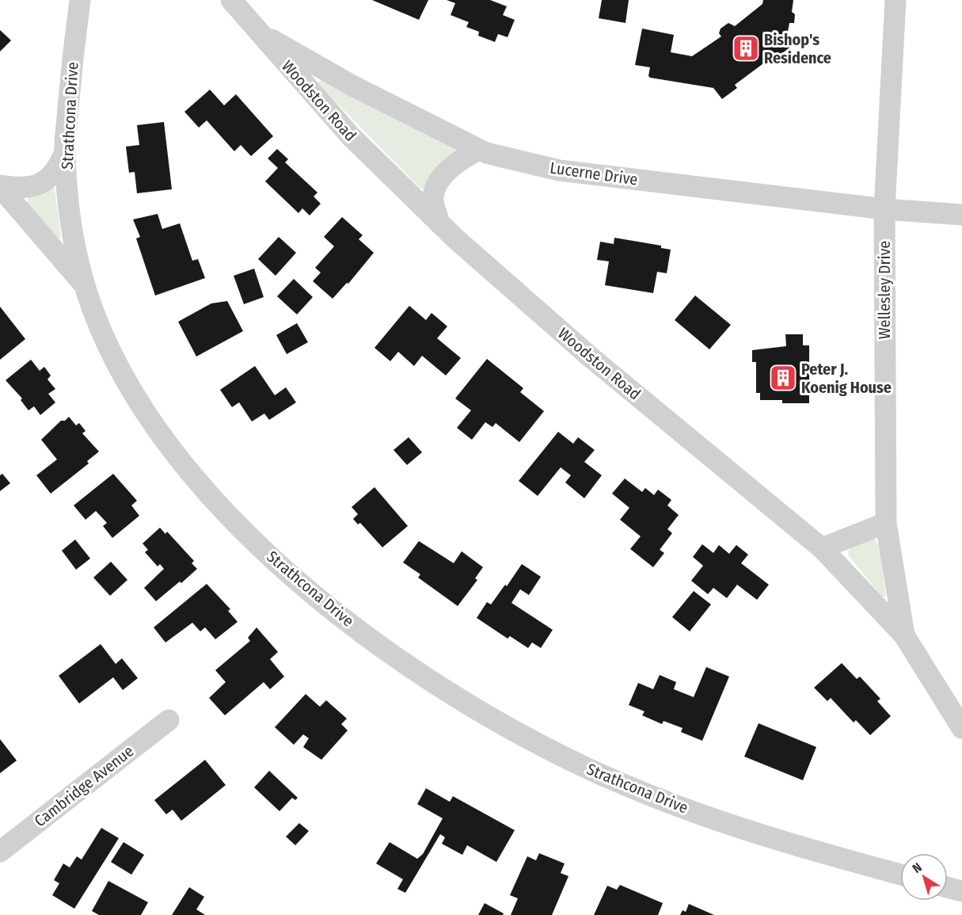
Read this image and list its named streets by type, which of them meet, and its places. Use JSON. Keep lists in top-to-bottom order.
{
  "streets": {
    "street": [
      "Woodston Road",
      "Strathcona Drive",
      "Lucerne Drive",
      "Wellesley Drive",
      "Cambridge Avenue"
    ]
  },
  "crossings": [
    ["Woodston Road", "Lucerne Drive"],
    ["Woodston Road", "Wellesley Drive"],
    ["Lucerne Drive", "Wellesley Drive"]
  ],
  "places": {
    "building": ["Bishop's Residence", "Peter J. Koenig House"]
  },
  "north": "top left"
}
